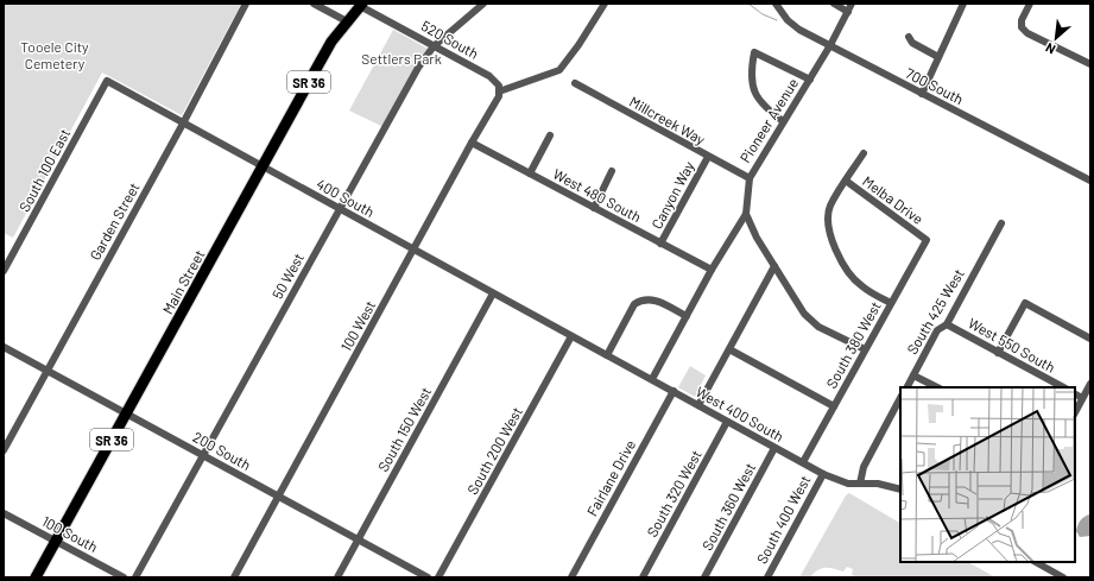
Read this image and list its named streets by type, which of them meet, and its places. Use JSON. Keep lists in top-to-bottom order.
{
  "streets": {
    "highway": ["SR 36", "Main Street"],
    "street": [
      "520 South",
      "700 South",
      "Millcreek Way",
      "Pioneer Avenue",
      "South 100 East",
      "West 480 South",
      "Canyon Way",
      "400 South",
      "Melba Drive",
      "Garden Street",
      "50 West",
      "South 425 West",
      "100 West",
      "South 380 West",
      "West 550 South",
      "West 400 South",
      "South 150 West",
      "200 South",
      "South 200 West",
      "Fairlane Drive",
      "South 320 West",
      "South 360 West",
      "South 400 West",
      "100 South"
    ]
  },
  "crossings": [
    ["520 South", "50 West"],
    ["520 South", "Main Street"],
    ["520 South", "100 West"],
    ["700 South", "Pioneer Avenue"],
    ["Millcreek Way", "Pioneer Avenue"],
    ["Millcreek Way", "Canyon Way"],
    ["Pioneer Avenue", "West 480 South"],
    ["Pioneer Avenue", "West 400 South"],
    ["South 100 East", "400 South"],
    ["West 480 South", "Canyon Way"],
    ["West 480 South", "100 West"],
    ["400 South", "Garden Street"],
    ["400 South", "50 West"],
    ["400 South", "Main Street"],
    ["400 South", "100 West"],
    ["400 South", "West 400 South"],
    ["400 South", "South 150 West"],
    ["400 South", "South 200 West"],
    ["Melba Drive", "South 380 West"],
    ["Garden Street", "200 South"],
    ["50 West", "200 South"],
    ["Main Street", "200 South"],
    ["Main Street", "100 South"],
    ["South 425 West", "West 550 South"],
    ["100 West", "200 South"],
    ["South 380 West", "West 400 South"],
    ["West 400 South", "South 200 West"],
    ["West 400 South", "Fairlane Drive"],
    ["West 400 South", "South 320 West"],
    ["West 400 South", "South 360 West"],
    ["West 400 South", "South 400 West"],
    ["South 150 West", "200 South"]
  ],
  "parks": ["Tooele City Cemetery", "Settlers Park"],
  "north": "bottom left"
}
